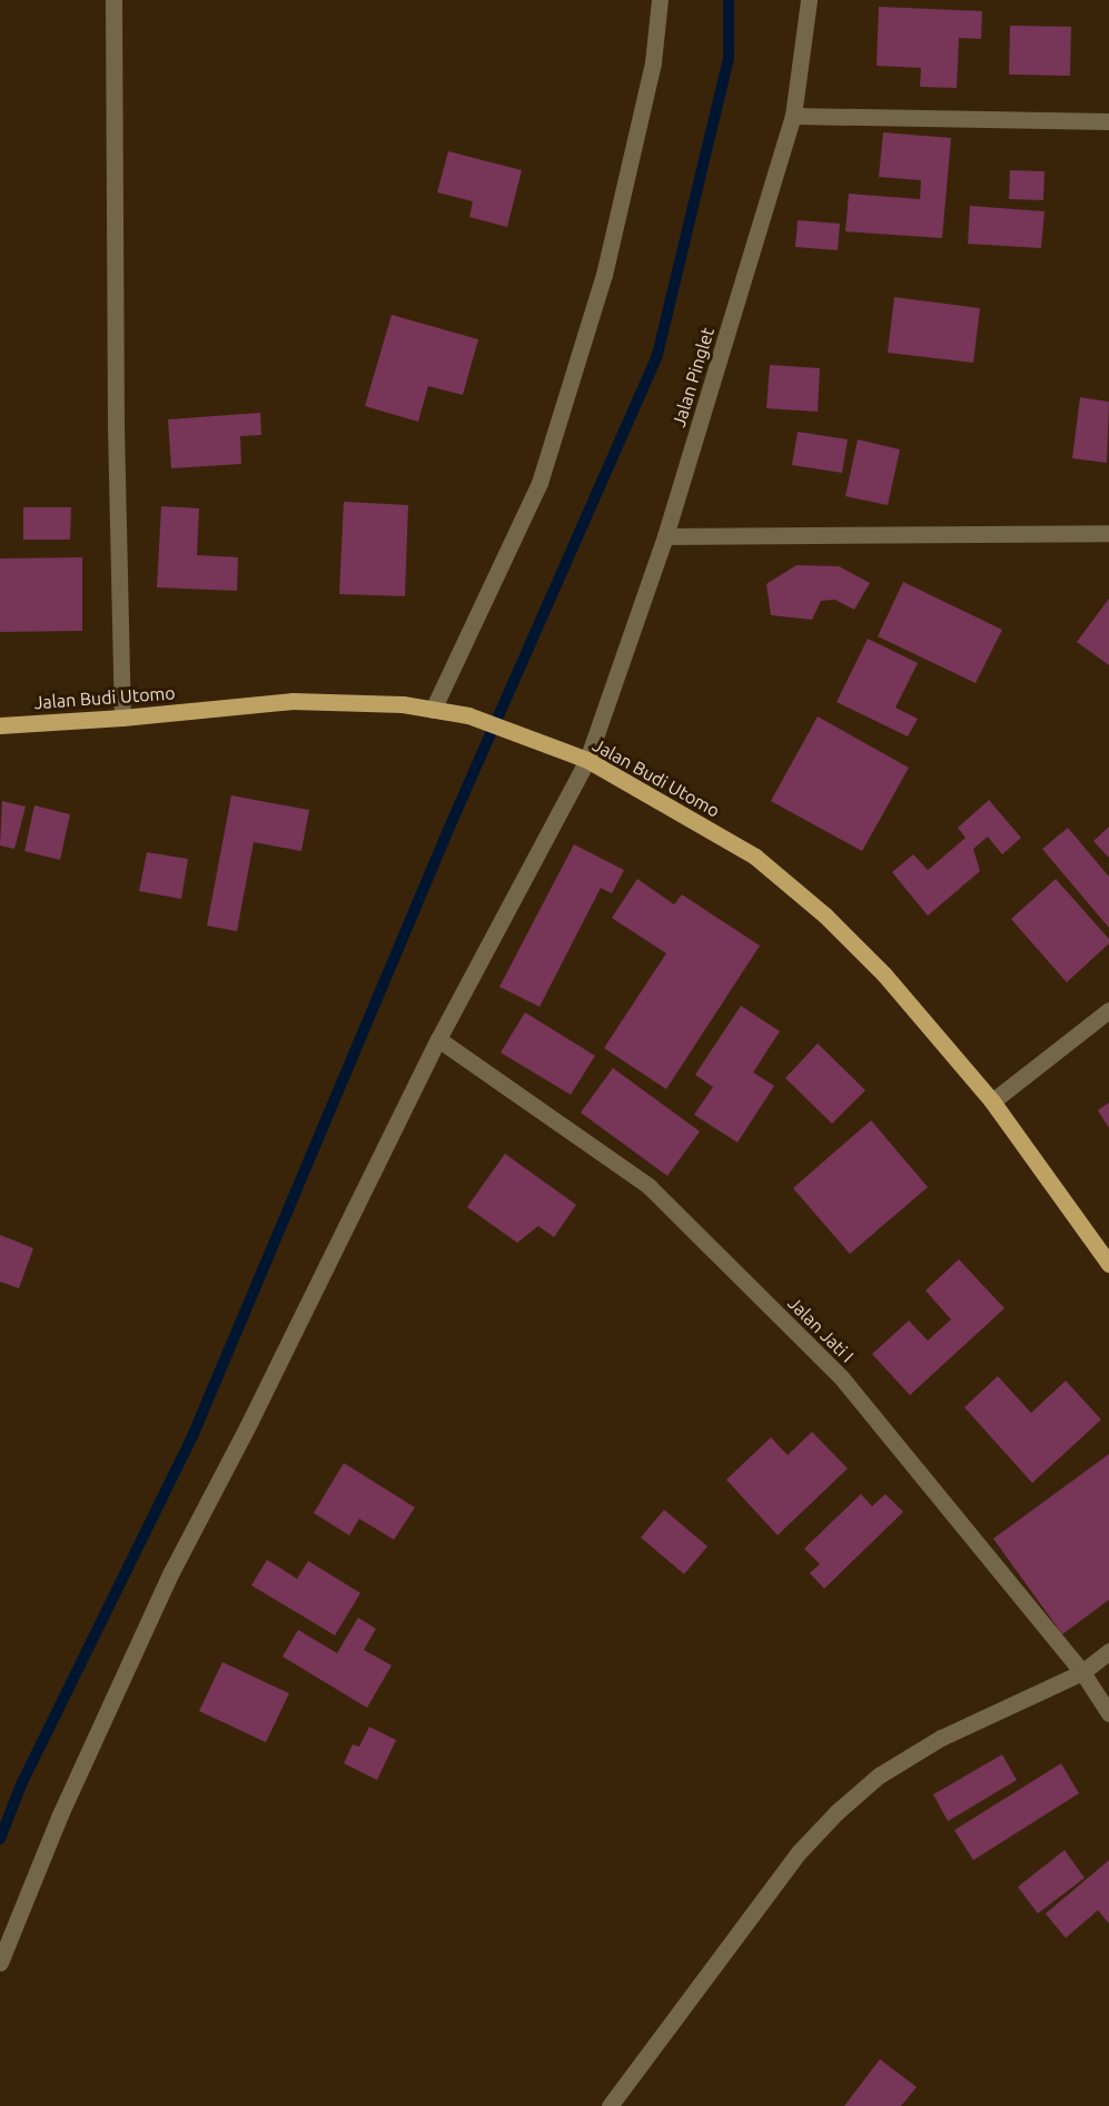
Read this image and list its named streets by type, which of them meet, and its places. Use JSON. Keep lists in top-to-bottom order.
{
  "streets": {
    "main road": ["Jalan Budi Utomo"],
    "street": ["Jalan Pinglet", "Jalan Jati I"]
  },
  "crossings": [
    ["Jalan Pinglet", "Jalan Budi Utomo"],
    ["Jalan Pinglet", "Jalan Jati I"]
  ]
}
